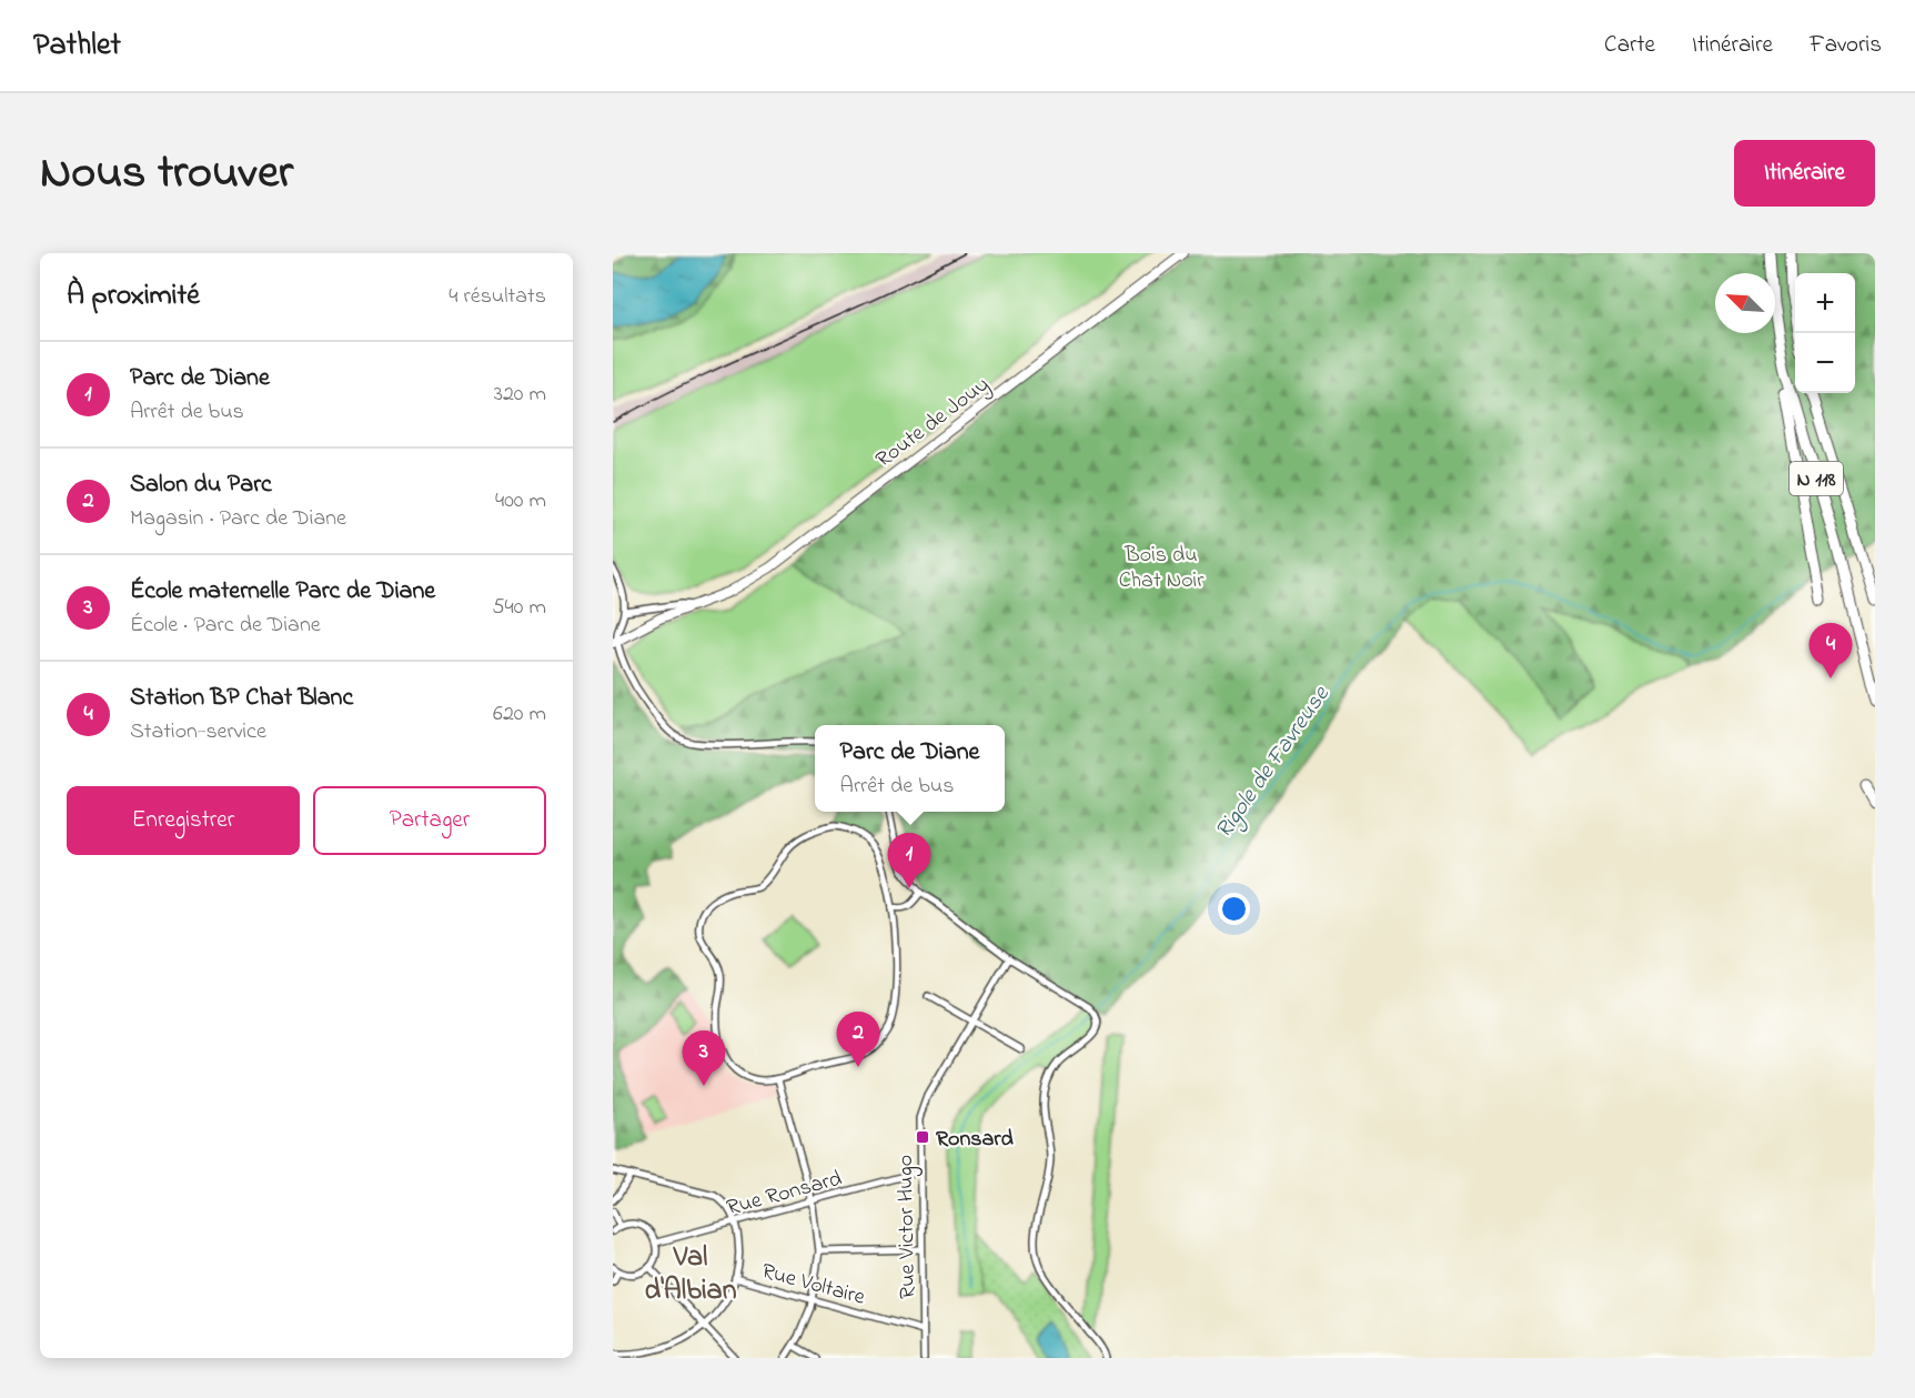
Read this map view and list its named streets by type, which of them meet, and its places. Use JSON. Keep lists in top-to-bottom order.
{
  "streets": {
    "highway": ["N 118"],
    "main road": ["Route de Jouy"],
    "street": ["Rue Ronsard", "Rue Victor Hugo", "Rue Voltaire"]
  },
  "crossings": [
    ["Rue Ronsard", "Rue Victor Hugo"],
    ["Rue Victor Hugo", "Rue Voltaire"]
  ],
  "districts": ["Val d'Albian"],
  "water": ["Rigole de Favreuse"],
  "parks": ["Bois du Chat Noir"],
  "places": {
    "transit": ["Ronsard"]
  },
  "north": "top left",
  "page": {
    "header": "Pathlet",
    "nav": ["Carte", "Itinéraire", "Favoris"],
    "title": "Nous trouver",
    "buttons": [
      "Itinéraire",
      ["Enregistrer", "Partager"]
    ],
    "heading": ["À proximité", "4 résultats"],
    "map_buttons": ["+", "−"],
    "list": [
      {
        "mark": "1",
        "name": "Parc de Diane",
        "note": "Arrêt de bus",
        "value": "320 m"
      },
      {
        "mark": "2",
        "name": "Salon du Parc",
        "note": "Magasin · Parc de Diane",
        "value": "400 m"
      },
      {
        "mark": "3",
        "name": "École maternelle Parc de Diane",
        "note": "École · Parc de Diane",
        "value": "540 m"
      },
      {
        "mark": "4",
        "name": "Station BP Chat Blanc",
        "note": "Station-service",
        "value": "620 m"
      }
    ],
    "pins": [
      "4",
      "1",
      "2",
      "3"
    ],
    "popup": ["Parc de Diane", "Arrêt de bus"]
  }
}
